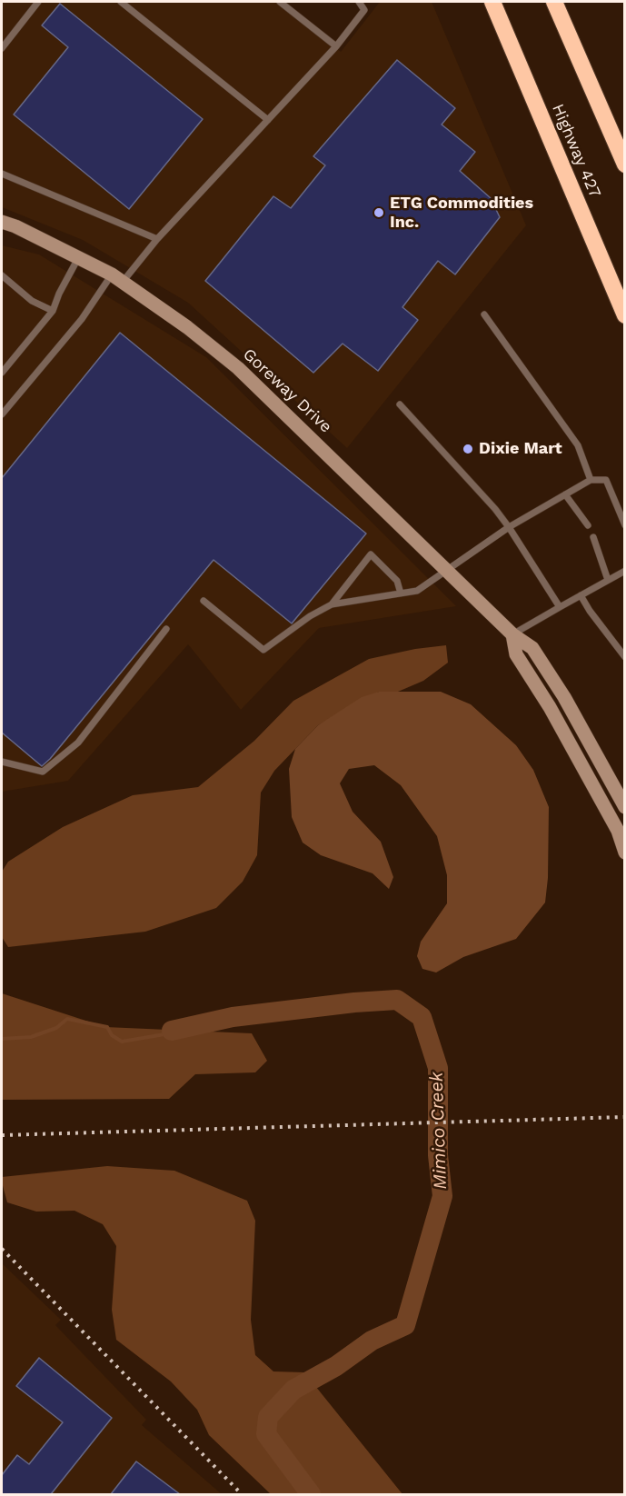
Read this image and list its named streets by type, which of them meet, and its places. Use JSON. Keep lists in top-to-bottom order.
{
  "streets": {
    "highway": ["Highway 427"],
    "main road": ["Goreway Drive"]
  },
  "water": ["Mimico Creek"],
  "places": ["ETG Commodities Inc.", "Dixie Mart"]
}
